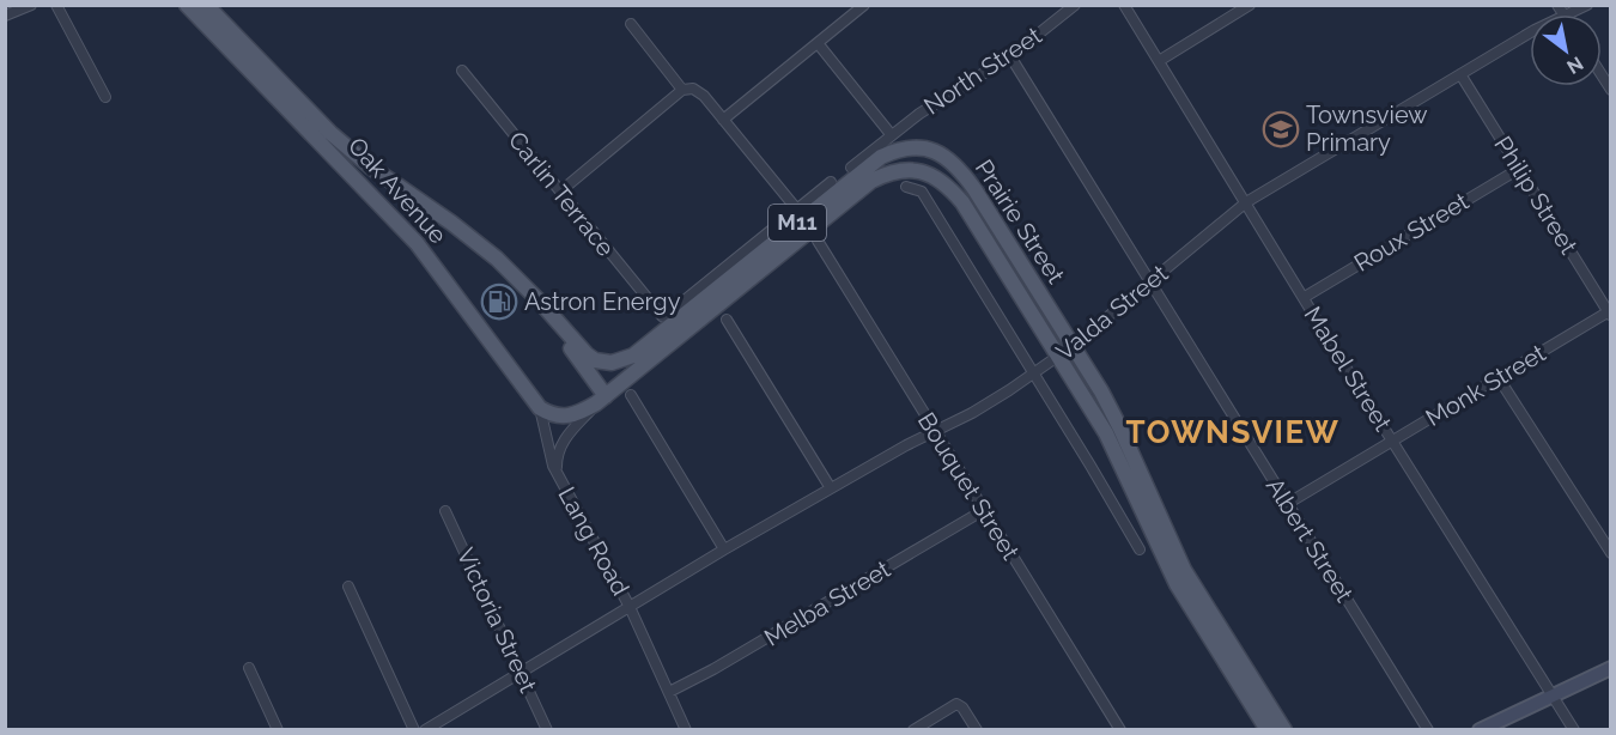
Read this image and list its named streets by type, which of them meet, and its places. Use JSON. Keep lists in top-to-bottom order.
{
  "streets": {
    "main road": ["Oak Avenue", "Prairie Street", "M11"],
    "street": [
      "North Street",
      "Carlin Terrace",
      "Philip Street",
      "Roux Street",
      "Valda Street",
      "Mabel Street",
      "Monk Street",
      "Bouquet Street",
      "Albert Street",
      "Lang Road",
      "Melba Street",
      "Victoria Street"
    ]
  },
  "crossings": [
    ["North Street", "Albert Street"],
    ["Oak Avenue", "Prairie Street"],
    ["Philip Street", "Roux Street"],
    ["Philip Street", "Valda Street"],
    ["Philip Street", "Monk Street"],
    ["Prairie Street", "Valda Street"],
    ["Prairie Street", "Lang Road"],
    ["Roux Street", "Mabel Street"],
    ["Valda Street", "Mabel Street"],
    ["Valda Street", "Bouquet Street"],
    ["Valda Street", "Albert Street"],
    ["Valda Street", "Lang Road"],
    ["Valda Street", "Victoria Street"],
    ["Mabel Street", "Monk Street"],
    ["Monk Street", "Albert Street"],
    ["Bouquet Street", "Melba Street"],
    ["Lang Road", "Melba Street"]
  ],
  "districts": ["TOWNSVIEW"],
  "places": {
    "school or university": ["Townsview Primary"],
    "fuel station": ["Astron Energy"]
  },
  "north": "bottom right"
}
